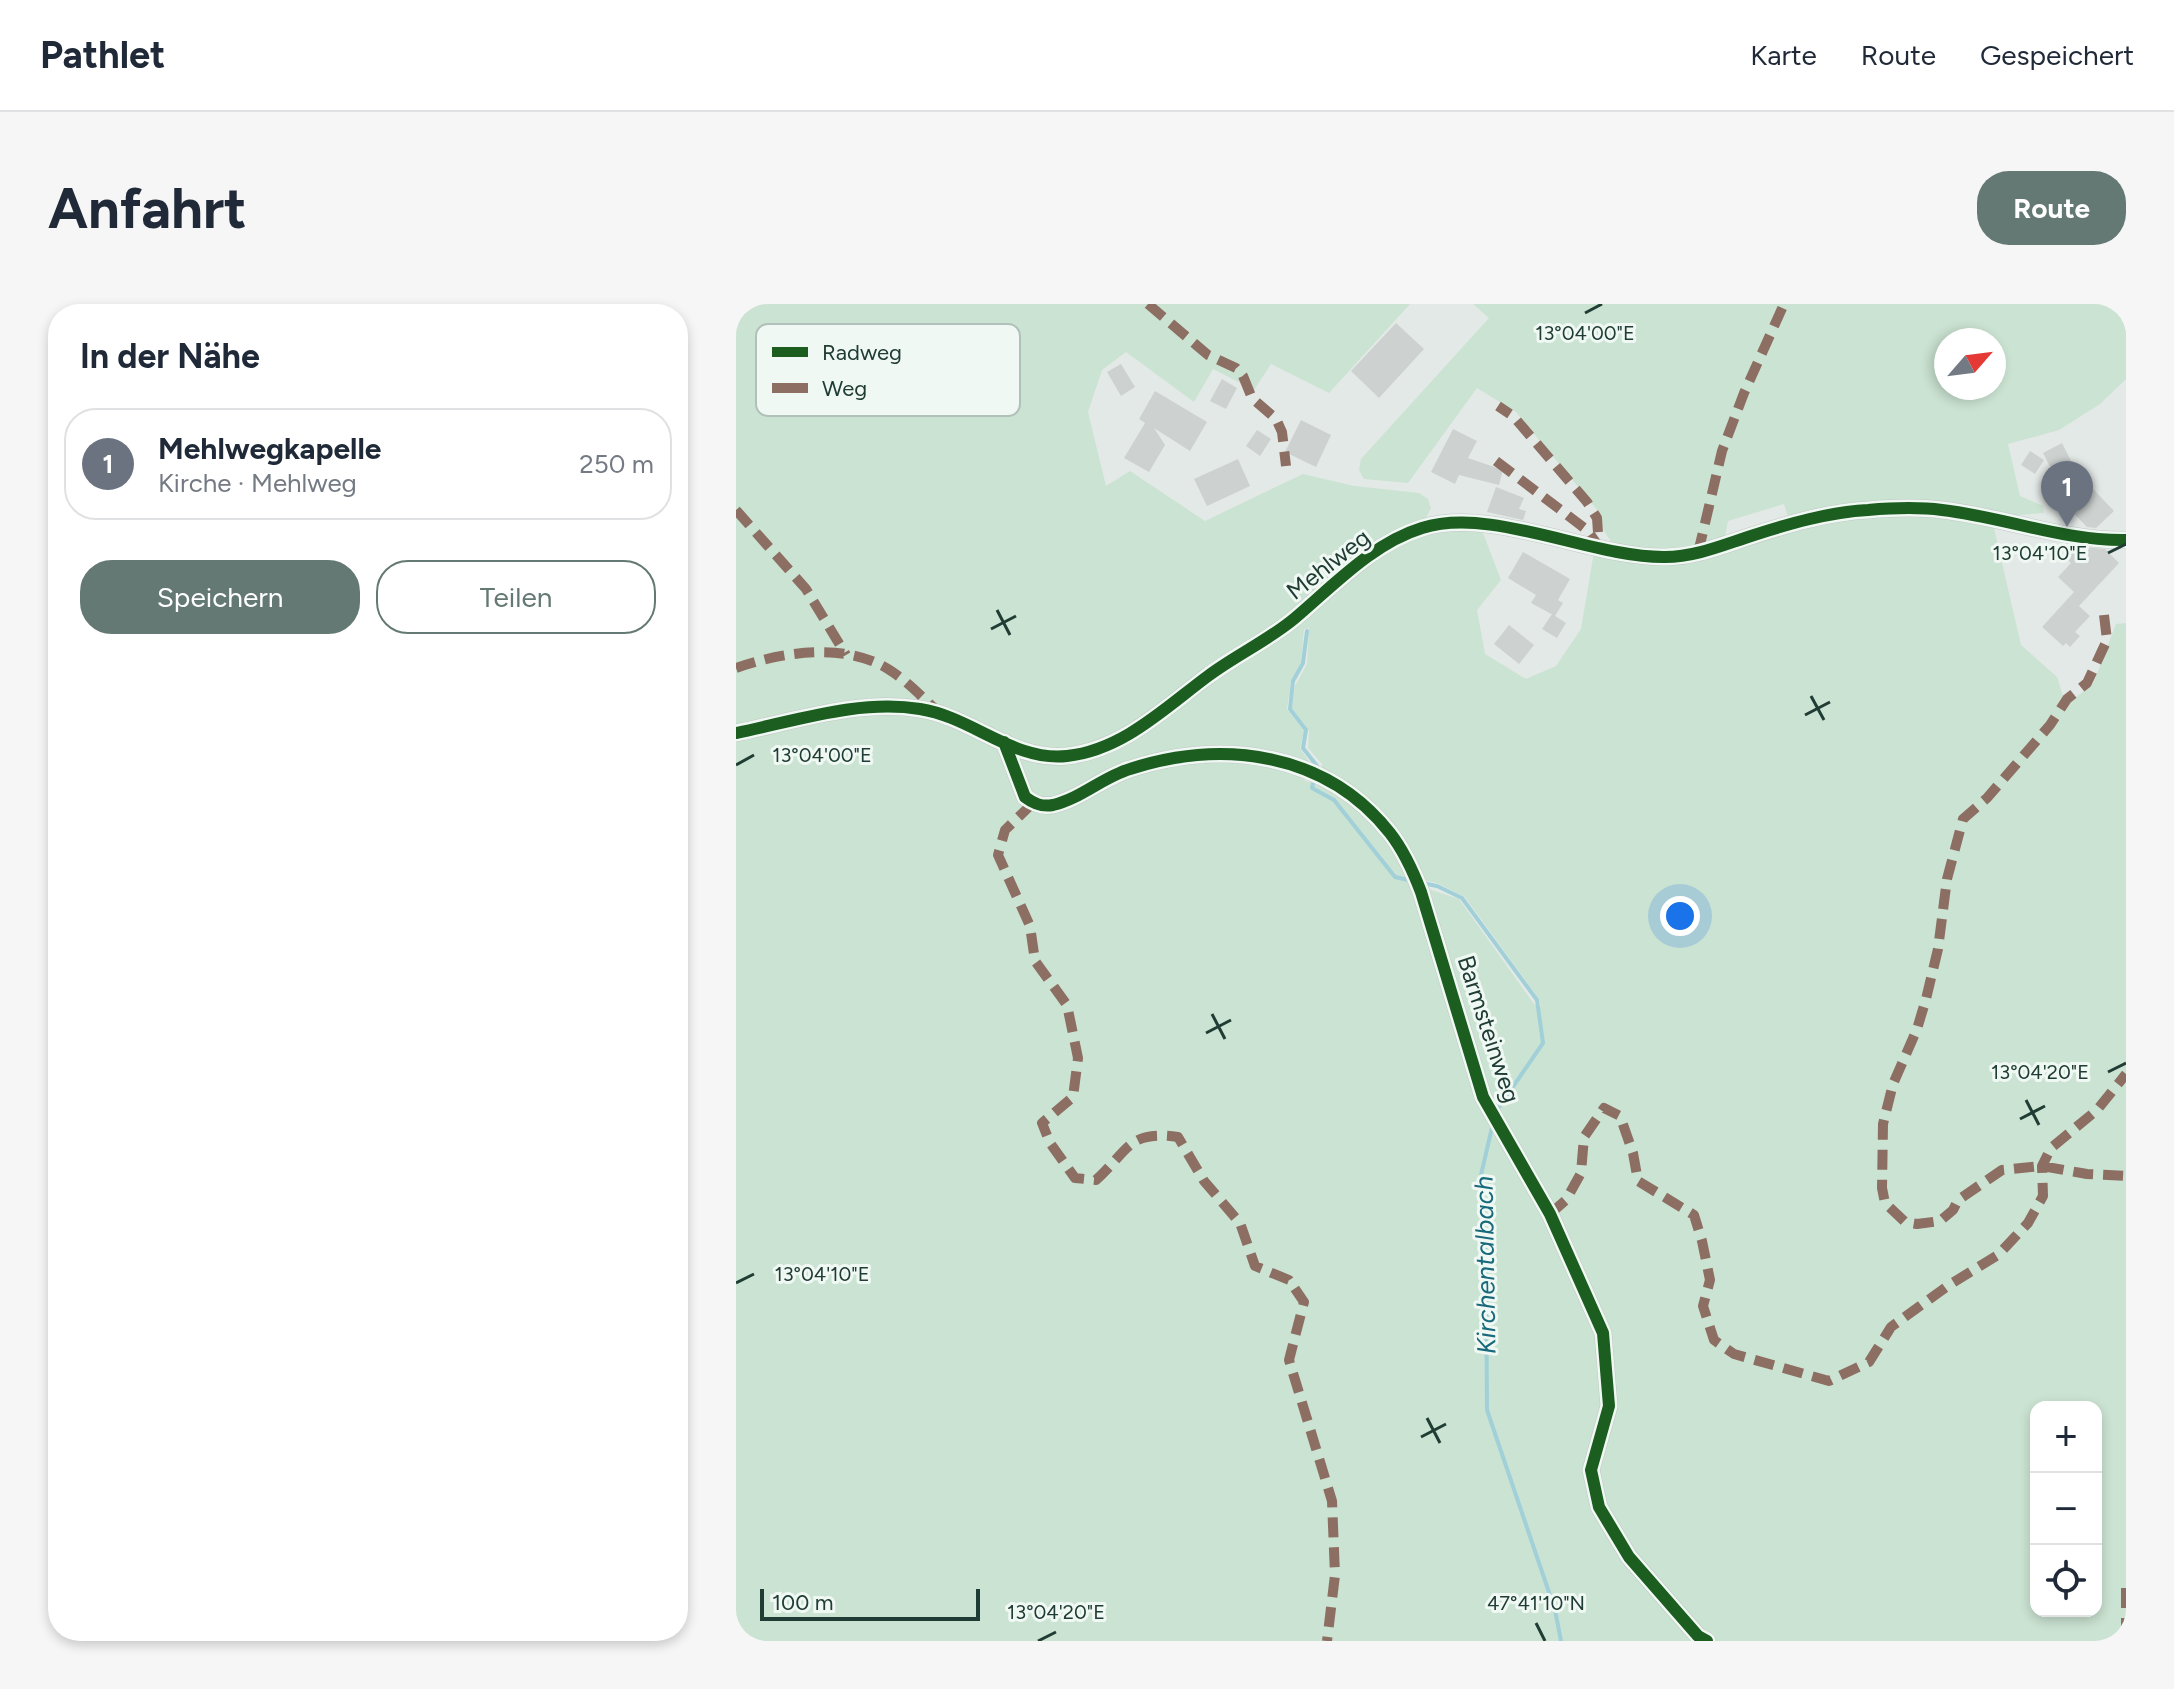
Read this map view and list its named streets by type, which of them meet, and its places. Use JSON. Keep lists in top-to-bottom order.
{
  "streets": {
    "street": ["Mehlweg", "Barmsteinweg"]
  },
  "crossings": [
    ["Mehlweg", "Barmsteinweg"]
  ],
  "water": ["Kirchentalbach"],
  "legend": ["Radweg", "Weg"],
  "scale_bar": "100 m",
  "north": "top right",
  "page": {
    "header": "Pathlet",
    "nav": ["Karte", "Route", "Gespeichert"],
    "buttons": [
      "Route",
      ["Speichern", "Teilen"]
    ],
    "title": "Anfahrt",
    "heading": "In der Nähe",
    "list": [
      {
        "mark": "1",
        "name": "Mehlwegkapelle",
        "note": "Kirche · Mehlweg",
        "value": "250 m"
      }
    ],
    "pins": "1",
    "map_buttons": ["+", "−"],
    "scale": "100 m"
  },
  "coordinates": [
    "13°04'00\"E",
    "13°04'10\"E",
    "13°04'20\"E",
    "47°41'10\"N"
  ]
}
